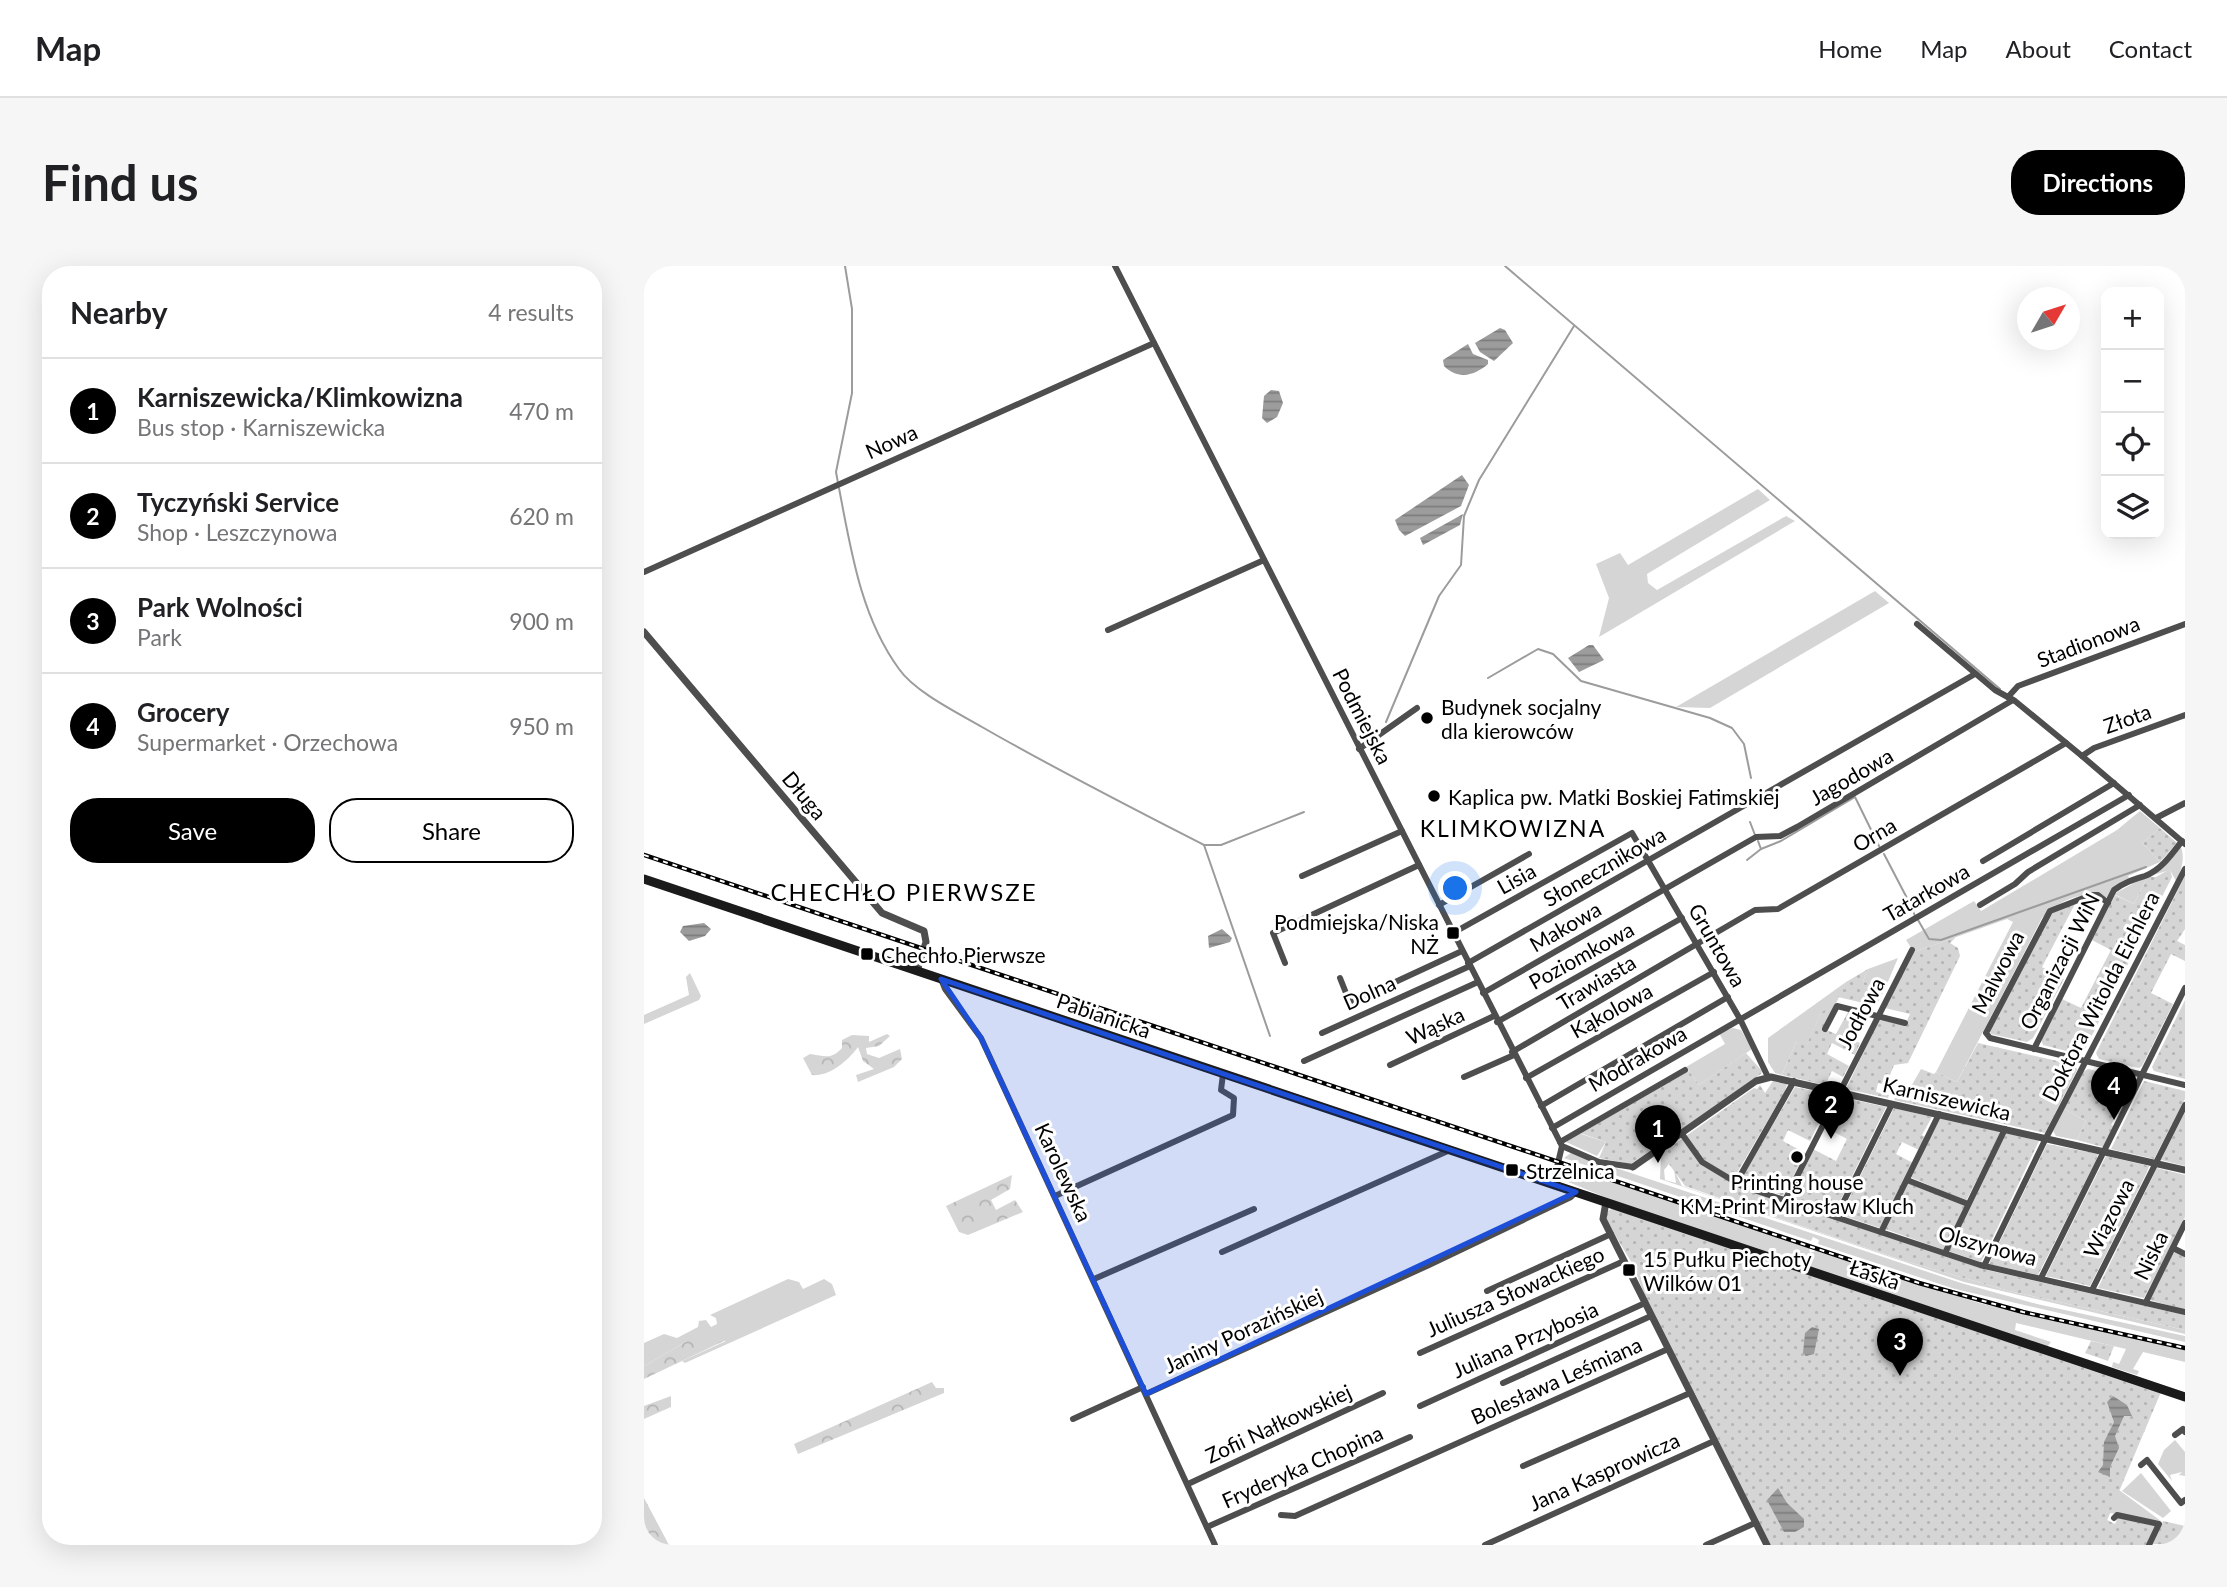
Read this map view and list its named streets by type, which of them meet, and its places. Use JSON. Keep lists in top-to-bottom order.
{
  "streets": {
    "main road": ["Pabianicka", "Łaska"],
    "street": [
      "Nowa",
      "Stadionowa",
      "Podmiejska",
      "Złota",
      "Jagodowa",
      "Długa",
      "Orna",
      "Słonecznikowa",
      "Lisia",
      "Tatarkowa",
      "Makowa",
      "Gruntowa",
      "Poziomkowa",
      "Organizacji WiN",
      "Malwowa",
      "Trawiasta",
      "Dolna",
      "Doktora Witolda Eichlera",
      "Kąkolowa",
      "Jodłowa",
      "Wąska",
      "Modrakowa",
      "Karniszewicka",
      "Karolewska",
      "Wiązowa",
      "Olszynowa",
      "Niska",
      "Juliusza Słowackiego",
      "Janiny Porazińskiej",
      "Juliana Przybosia",
      "Bolesława Leśmiana",
      "Zofii Nałkowskiej",
      "Fryderyka Chopina",
      "Jana Kasprowicza"
    ]
  },
  "crossings": [
    ["Nowa", "Podmiejska"],
    ["Stadionowa", "Jagodowa"],
    ["Podmiejska", "Słonecznikowa"],
    ["Podmiejska", "Lisia"],
    ["Podmiejska", "Makowa"],
    ["Podmiejska", "Poziomkowa"],
    ["Podmiejska", "Trawiasta"],
    ["Podmiejska", "Dolna"],
    ["Podmiejska", "Kąkolowa"],
    ["Podmiejska", "Wąska"],
    ["Podmiejska", "Modrakowa"],
    ["Jagodowa", "Makowa"],
    ["Jagodowa", "Gruntowa"],
    ["Długa", "Pabianicka"],
    ["Orna", "Gruntowa"],
    ["Orna", "Trawiasta"],
    ["Słonecznikowa", "Gruntowa"],
    ["Słonecznikowa", "Dolna"],
    ["Lisia", "Gruntowa"],
    ["Tatarkowa", "Gruntowa"],
    ["Tatarkowa", "Modrakowa"],
    ["Makowa", "Gruntowa"],
    ["Gruntowa", "Poziomkowa"],
    ["Gruntowa", "Trawiasta"],
    ["Gruntowa", "Kąkolowa"],
    ["Gruntowa", "Modrakowa"],
    ["Gruntowa", "Karniszewicka"],
    ["Poziomkowa", "Wąska"],
    ["Organizacji WiN", "Malwowa"],
    ["Malwowa", "Doktora Witolda Eichlera"],
    ["Doktora Witolda Eichlera", "Karniszewicka"],
    ["Doktora Witolda Eichlera", "Olszynowa"],
    ["Jodłowa", "Karniszewicka"],
    ["Jodłowa", "Olszynowa"],
    ["Pabianicka", "Karolewska"],
    ["Pabianicka", "Łaska"],
    ["Karniszewicka", "Wiązowa"],
    ["Karolewska", "Janiny Porazińskiej"],
    ["Karolewska", "Zofii Nałkowskiej"],
    ["Karolewska", "Fryderyka Chopina"],
    ["Wiązowa", "Olszynowa"],
    ["Olszynowa", "Niska"],
    ["Łaska", "Janiny Porazińskiej"]
  ],
  "districts": ["KLIMKOWIZNA", "CHECHŁO PIERWSZE"],
  "places": {
    "other": ["Budynek socjalny dla kierowców", "Kaplica pw. Matki Boskiej Fatimskiej", "Printing house KM-Print Mirosław Kluch"],
    "transit": [
      "Podmiejska/Niska NŻ",
      "Chechło Pierwsze",
      "Strzelnica",
      "15 Pułku Piechoty Wilków 01"
    ]
  },
  "north": "top right",
  "page": {
    "header": "Map",
    "nav": [
      "Home",
      "Map",
      "About",
      "Contact"
    ],
    "buttons": [
      "Directions",
      ["Save", "Share"]
    ],
    "title": "Find us",
    "heading": ["Nearby", "4 results"],
    "map_buttons": ["+", "−"],
    "list": [
      {
        "mark": "1",
        "name": "Karniszewicka/Klimkowizna",
        "note": "Bus stop · Karniszewicka",
        "value": "470 m"
      },
      {
        "mark": "2",
        "name": "Tyczyński Service",
        "note": "Shop · Leszczynowa",
        "value": "620 m"
      },
      {
        "mark": "3",
        "name": "Park Wolności",
        "note": "Park",
        "value": "900 m"
      },
      {
        "mark": "4",
        "name": "Grocery",
        "note": "Supermarket · Orzechowa",
        "value": "950 m"
      }
    ],
    "pins": [
      "4",
      "2",
      "1",
      "3"
    ]
  }
}
